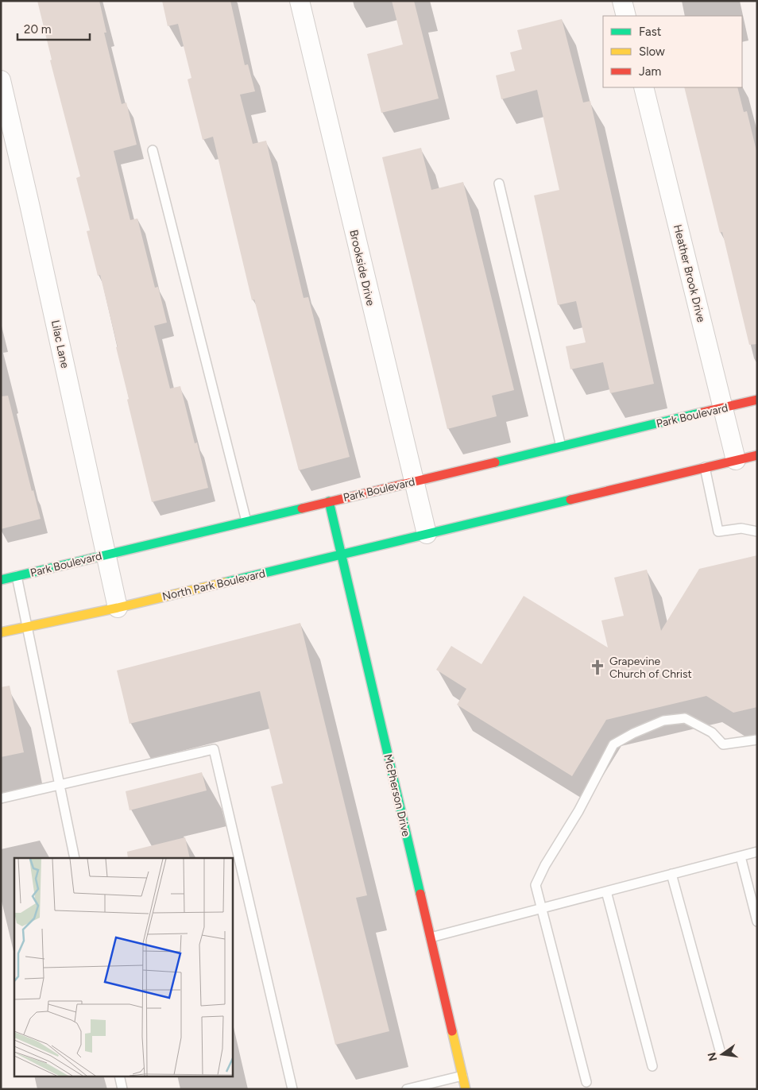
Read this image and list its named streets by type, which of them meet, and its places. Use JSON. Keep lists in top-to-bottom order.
{
  "streets": {
    "main road": ["Park Boulevard", "North Park Boulevard", "McPherson Drive"],
    "street": ["Brookside Drive", "Heather Brook Drive", "Lilac Lane"]
  },
  "crossings": [
    ["Brookside Drive", "Park Boulevard"],
    ["Brookside Drive", "North Park Boulevard"],
    ["Heather Brook Drive", "Park Boulevard"],
    ["Lilac Lane", "Park Boulevard"],
    ["Lilac Lane", "North Park Boulevard"],
    ["Park Boulevard", "McPherson Drive"],
    ["North Park Boulevard", "McPherson Drive"]
  ],
  "places": {
    "church": ["Grapevine Church of Christ"]
  },
  "legend": ["Fast", "Slow", "Jam"],
  "scale_bar": "20 m",
  "north": "left"
}
